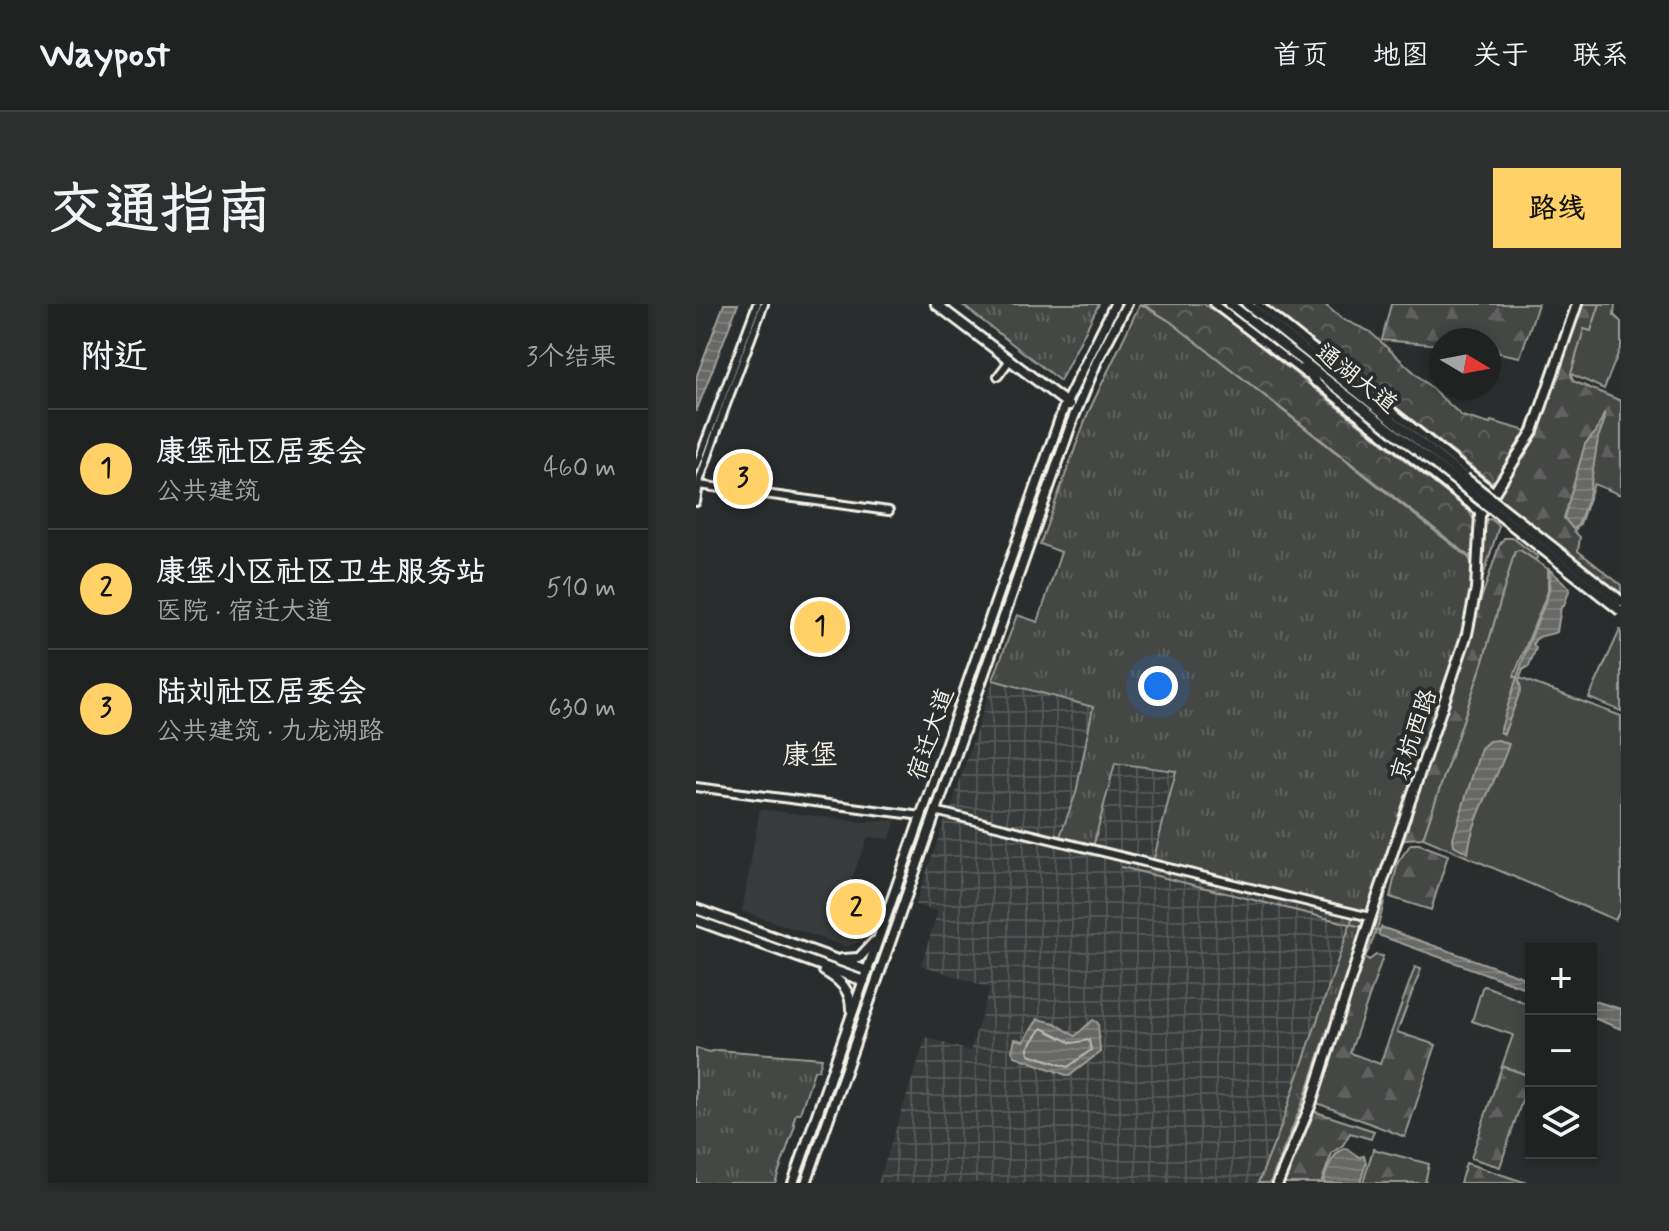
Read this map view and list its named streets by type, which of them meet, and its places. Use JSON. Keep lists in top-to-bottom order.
{
  "streets": {
    "main road": ["通湖大道", "宿迁大道", "京杭西路"]
  },
  "districts": ["康堡"],
  "north": "right",
  "page": {
    "header": "Waypost",
    "nav": [
      "首页",
      "地图",
      "关于",
      "联系"
    ],
    "buttons": "路线",
    "title": "交通指南",
    "heading": ["附近", "3个结果"],
    "list": [
      {
        "mark": "1",
        "name": "康堡社区居委会",
        "note": "公共建筑",
        "value": "460 m"
      },
      {
        "mark": "2",
        "name": "康堡小区社区卫生服务站",
        "note": "医院 · 宿迁大道",
        "value": "510 m"
      },
      {
        "mark": "3",
        "name": "陆刘社区居委会",
        "note": "公共建筑 · 九龙湖路",
        "value": "630 m"
      }
    ],
    "pins": ["3", "1", "2"],
    "map_buttons": ["+", "−"]
  }
}
